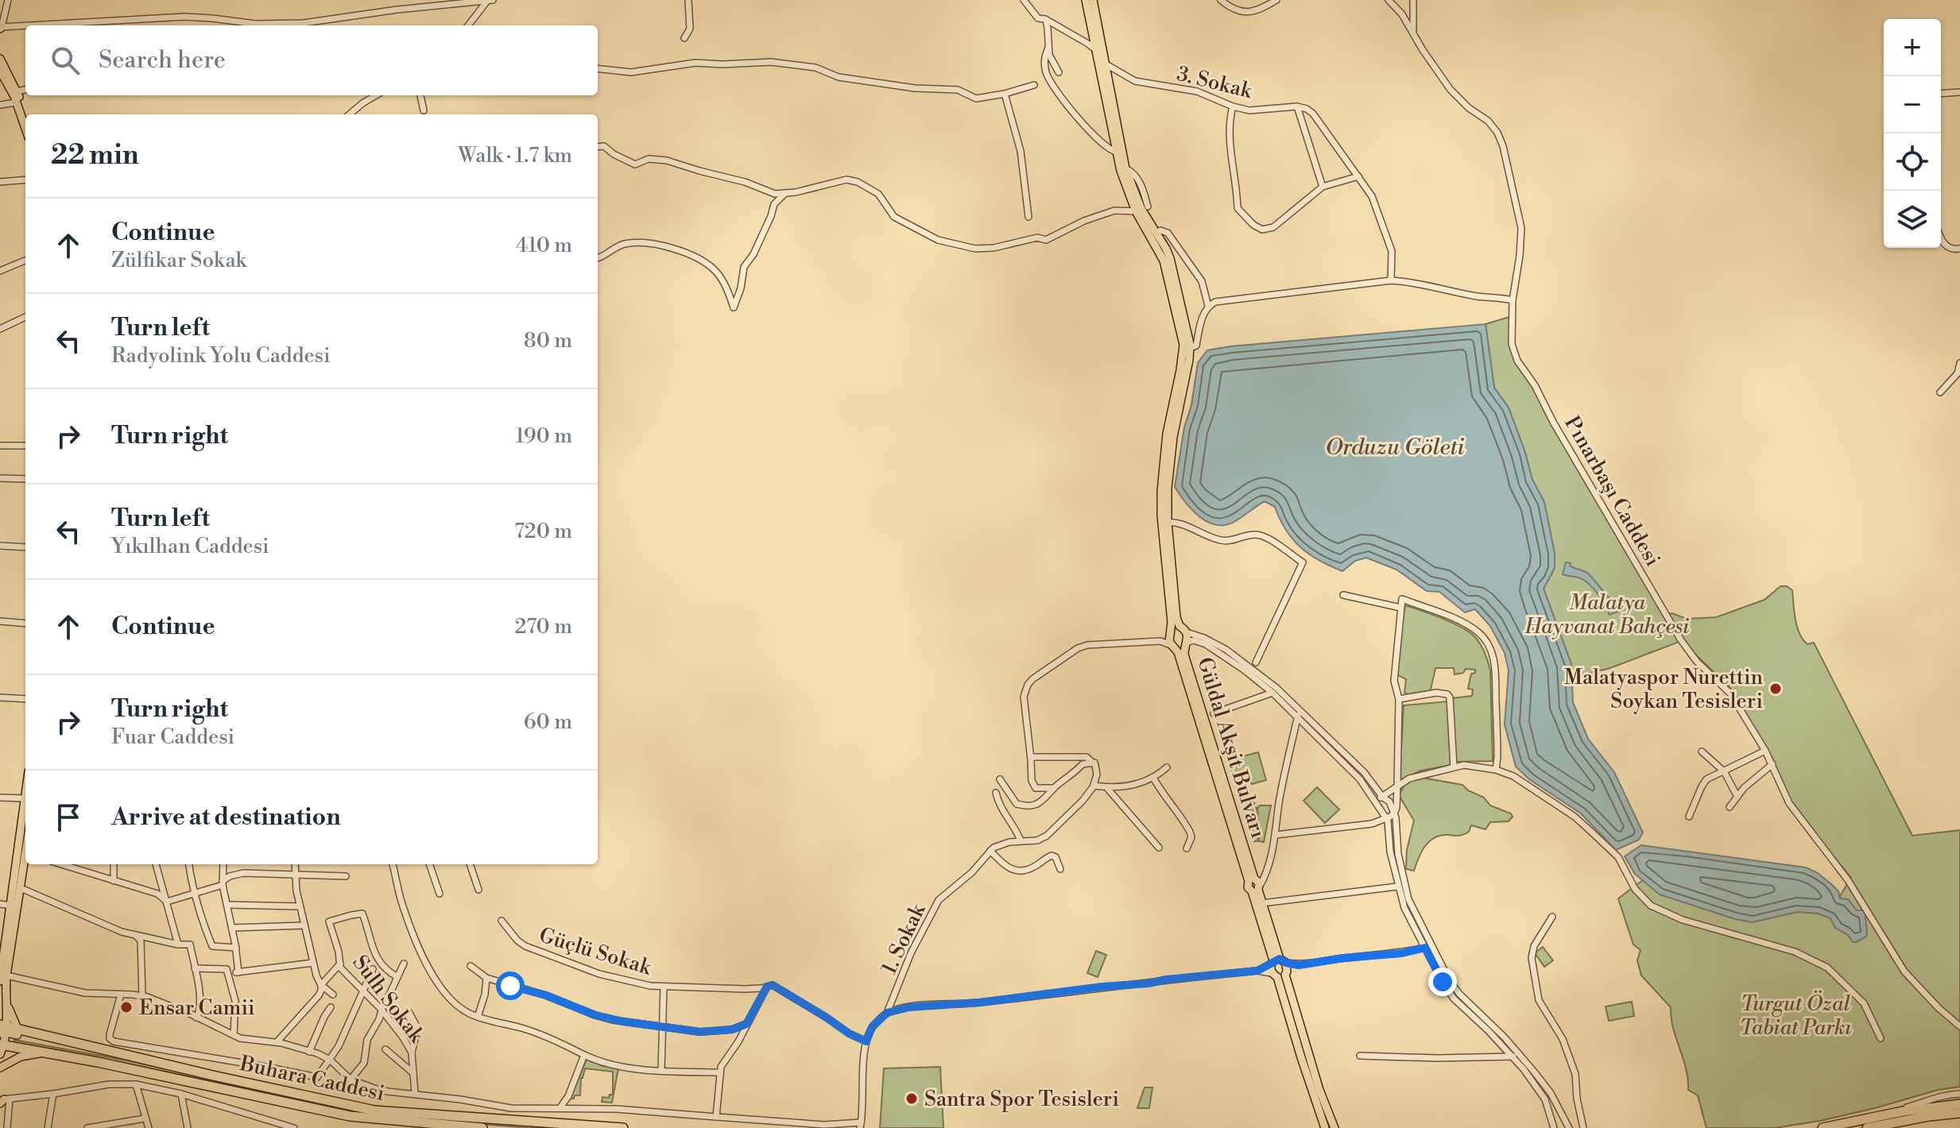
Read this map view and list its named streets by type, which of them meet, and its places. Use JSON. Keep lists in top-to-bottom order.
{
  "streets": {
    "highway": ["Buhara Caddesi"],
    "main road": ["Güldal Akşit Bulvarı"],
    "street": [
      "3. Sokak",
      "Pınarbaşı Caddesi",
      "1. Sokak",
      "Güçlü Sokak",
      "Sulh Sokak"
    ]
  },
  "crossings": [
    ["3. Sokak", "Güldal Akşit Bulvarı"]
  ],
  "water": ["Orduzu Göleti"],
  "parks": ["Malatya Hayvanat Bahçesi", "Turgut Özal Tabiat Parkı"],
  "places": ["Malatyaspor Nurettin Soykan Tesisleri", "Ensar Camii", "Santra Spor Tesisleri"],
  "page": {
    "map_buttons": ["+", "−"],
    "search": "Search here",
    "heading": ["22 min", "Walk · 1.7 km"],
    "list": [
      ["Continue", "Zülfikar Sokak", "410 m"],
      ["Turn left", "Radyolink Yolu Caddesi", "80 m"],
      ["Turn right", "190 m"],
      ["Turn left", "Yıkılhan Caddesi", "720 m"],
      ["Continue", "270 m"],
      ["Turn right", "Fuar Caddesi", "60 m"],
      "Arrive at destination"
    ]
  }
}
